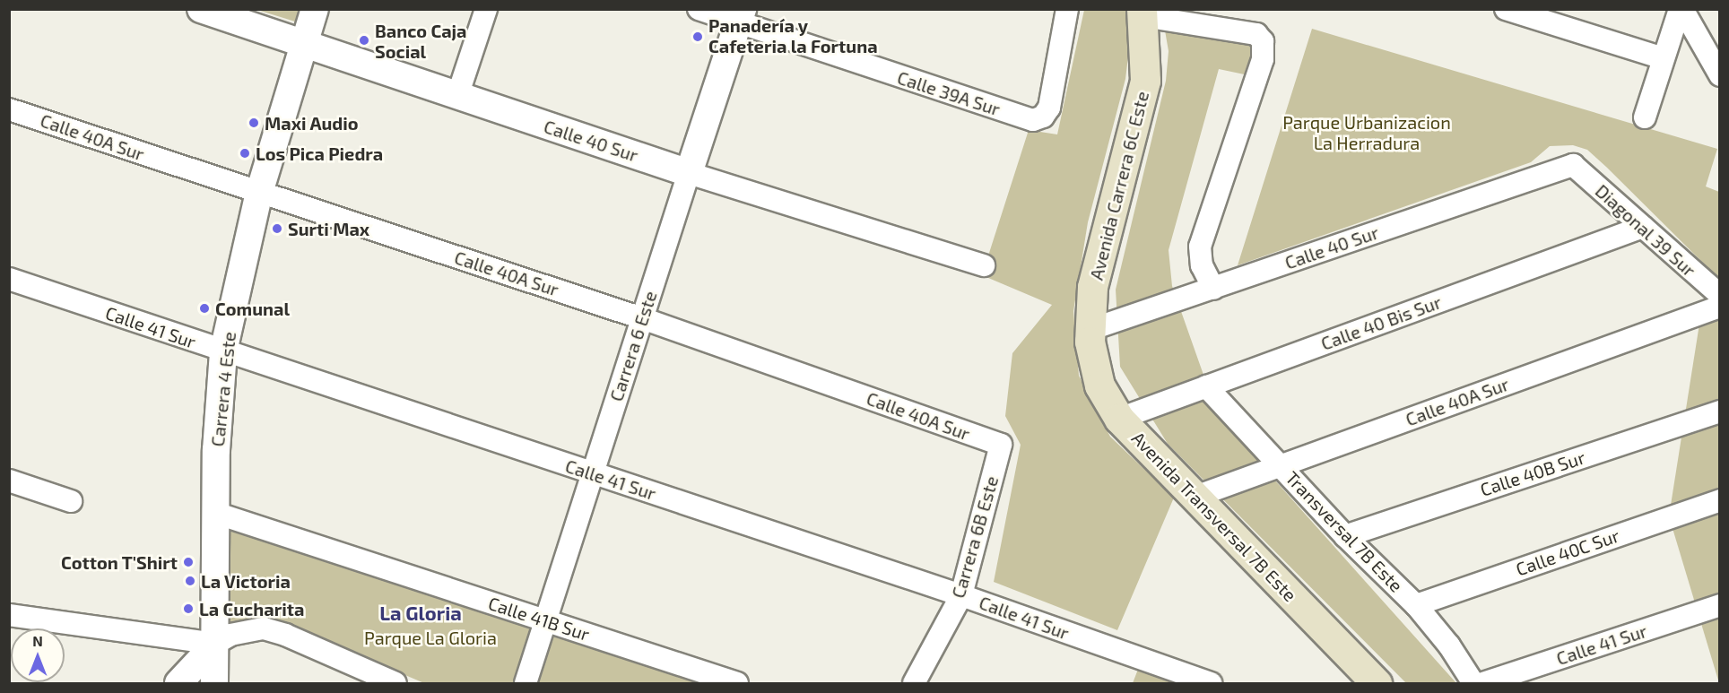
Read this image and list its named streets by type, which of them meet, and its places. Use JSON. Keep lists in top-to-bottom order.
{
  "streets": {
    "main road": ["Avenida Carrera 6C Este", "Avenida Transversal 7B Este"],
    "street": [
      "Calle 39A Sur",
      "Calle 40A Sur",
      "Calle 40 Sur",
      "Diagonal 39 Sur",
      "Calle 40 Bis Sur",
      "Calle 41 Sur",
      "Carrera 6 Este",
      "Carrera 4 Este",
      "Calle 40B Sur",
      "Transversal 7B Este",
      "Carrera 6B Este",
      "Calle 40C Sur",
      "Calle 41B Sur"
    ]
  },
  "crossings": [
    ["Calle 39A Sur", "Carrera 6 Este"],
    ["Calle 40A Sur", "Carrera 6 Este"],
    ["Calle 40A Sur", "Carrera 4 Este"],
    ["Calle 40A Sur", "Avenida Transversal 7B Este"],
    ["Calle 40A Sur", "Transversal 7B Este"],
    ["Calle 40A Sur", "Carrera 6B Este"],
    ["Calle 40 Sur", "Avenida Carrera 6C Este"],
    ["Calle 40 Sur", "Diagonal 39 Sur"],
    ["Calle 40 Sur", "Carrera 6 Este"],
    ["Calle 40 Sur", "Carrera 4 Este"],
    ["Calle 40 Sur", "Avenida Transversal 7B Este"],
    ["Avenida Carrera 6C Este", "Avenida Transversal 7B Este"],
    ["Diagonal 39 Sur", "Calle 40 Bis Sur"],
    ["Calle 40 Bis Sur", "Avenida Transversal 7B Este"],
    ["Calle 40 Bis Sur", "Transversal 7B Este"],
    ["Calle 41 Sur", "Carrera 6 Este"],
    ["Calle 41 Sur", "Carrera 4 Este"],
    ["Calle 41 Sur", "Carrera 6B Este"],
    ["Carrera 6 Este", "Calle 41B Sur"],
    ["Carrera 4 Este", "Calle 41B Sur"],
    ["Calle 40B Sur", "Transversal 7B Este"],
    ["Transversal 7B Este", "Calle 40C Sur"]
  ],
  "districts": ["La Gloria"],
  "parks": ["Parque Urbanizacion La Herradura", "Parque La Gloria"],
  "places": [
    "Panadería y Cafeteria la Fortuna",
    "Banco Caja Social",
    "Maxi Audio",
    "Los Pica Piedra",
    "Surti Max",
    "Comunal",
    "Cotton T'Shirt",
    "La Victoria",
    "La Cucharita"
  ],
  "north": "top"
}
